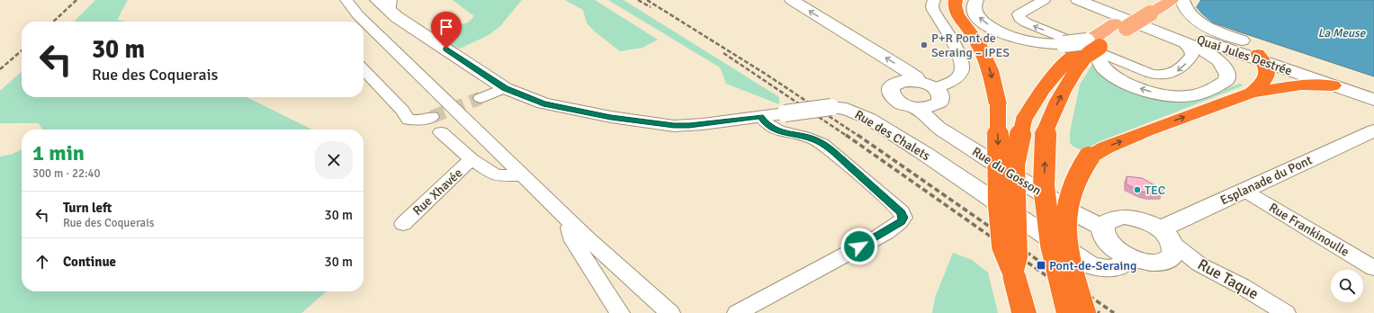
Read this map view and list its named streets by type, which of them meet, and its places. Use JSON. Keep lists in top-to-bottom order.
{
  "streets": {
    "street": [
      "Quai Jules Destrée",
      "Rue des Chalets",
      "Rue du Gosson",
      "Esplanade du Pont",
      "Rue Xhavée",
      "Rue Frankinoulle",
      "Rue Taque"
    ]
  },
  "crossings": [
    ["Esplanade du Pont", "Rue Frankinoulle"],
    ["Esplanade du Pont", "Rue Taque"]
  ],
  "water": ["La Meuse"],
  "places": {
    "other": ["P+R Pont de Seraing – IPES", "TEC"],
    "transit": ["Pont-de-Seraing"]
  },
  "page": {
    "turn": ["30 m", "Rue des Coquerais"],
    "heading": ["1 min", "300 m · 22:40"],
    "list": [
      {
        "name": "Turn left",
        "note": "Rue des Coquerais",
        "value": "30 m"
      },
      {
        "name": "Continue",
        "value": "30 m"
      }
    ]
  }
}
